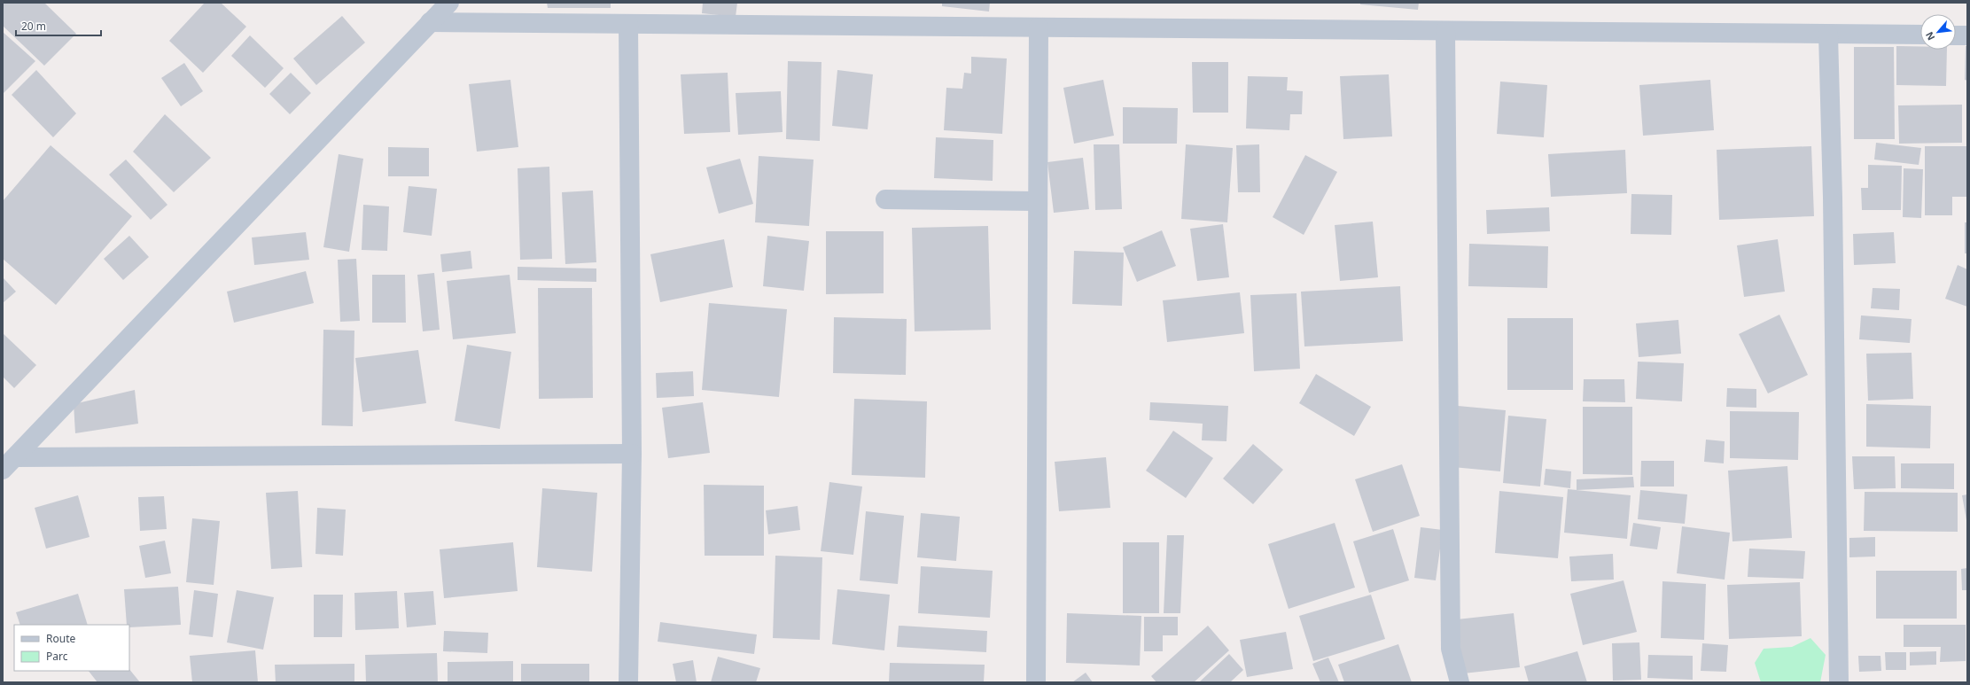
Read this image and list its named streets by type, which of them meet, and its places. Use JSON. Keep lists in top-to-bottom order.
{
  "legend": ["Route", "Parc"],
  "scale_bar": "20 m",
  "north": "bottom left"
}
